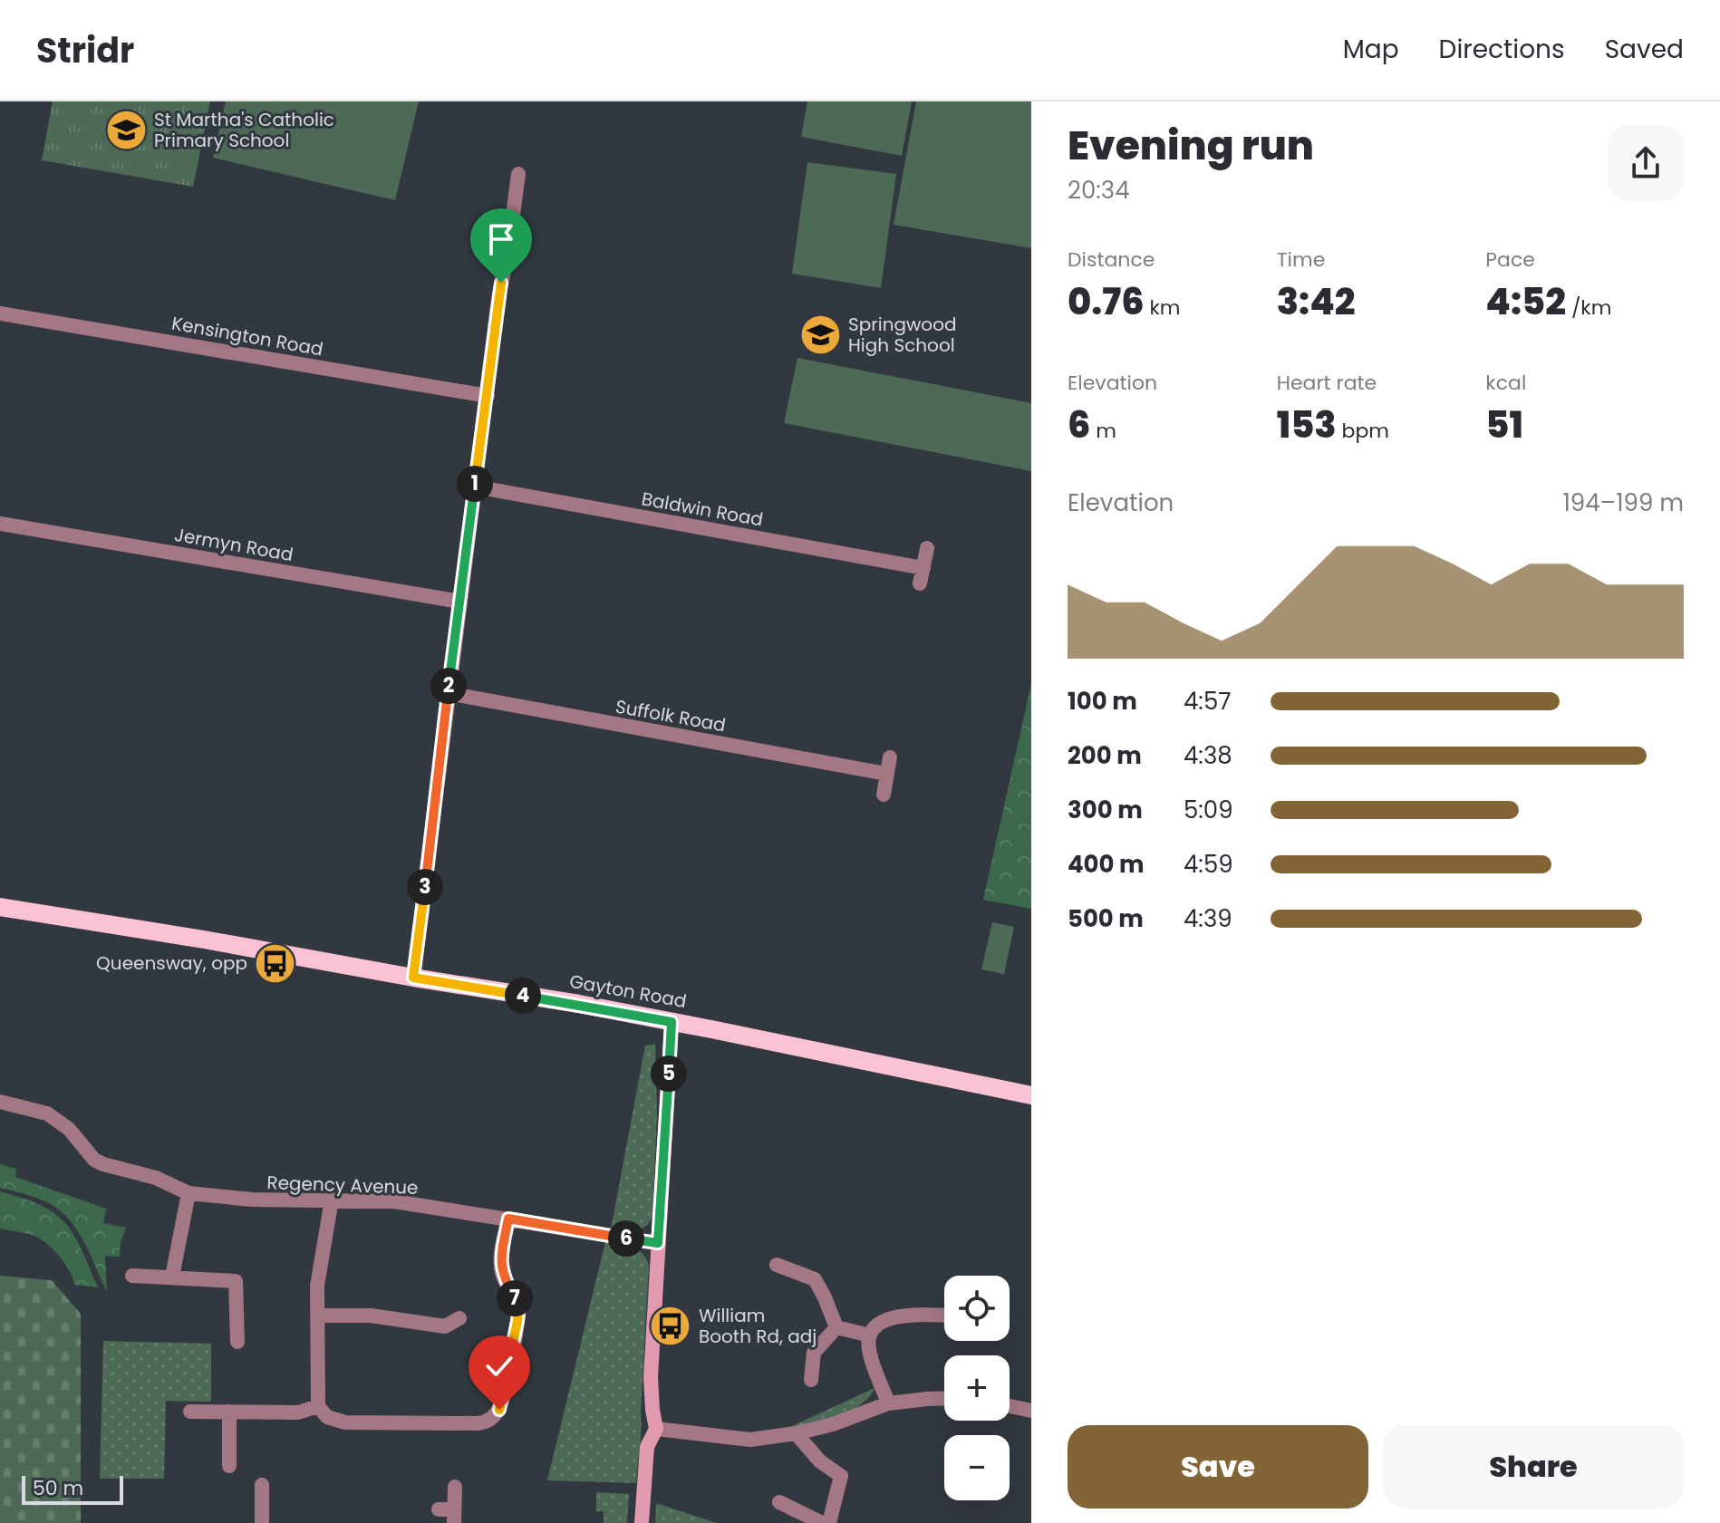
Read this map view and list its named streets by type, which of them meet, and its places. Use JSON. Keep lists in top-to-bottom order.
{
  "streets": {
    "main road": ["Gayton Road"],
    "street": [
      "Kensington Road",
      "Baldwin Road",
      "Jermyn Road",
      "Suffolk Road",
      "Regency Avenue"
    ]
  },
  "places": {
    "school or university": ["St Martha's Catholic Primary School", "Springwood High School"],
    "bus stop": ["Queensway, opp", "William Booth Rd, adj"]
  },
  "scale_bar": "50 m",
  "page": {
    "header": "Stridr",
    "nav": ["Map", "Directions", "Saved"],
    "heading": ["Evening run", "20:34"],
    "stats": [
      ["Distance", "0.76 km"],
      ["Time", "3:42"],
      ["Pace", "4:52 /km"],
      ["Elevation", "6 m"],
      ["Heart rate", "153 bpm"],
      ["kcal", "51"]
    ],
    "pins": [
      "1",
      "2",
      "3",
      "4",
      "5",
      "6",
      "7"
    ],
    "chart": ["Elevation", "194–199 m"],
    "list": [
      {
        "name": "100 m",
        "note": "4:57"
      },
      {
        "name": "200 m",
        "note": "4:38"
      },
      {
        "name": "300 m",
        "note": "5:09"
      },
      {
        "name": "400 m",
        "note": "4:59"
      },
      {
        "name": "500 m",
        "note": "4:39"
      }
    ],
    "map_buttons": ["+", "−"],
    "buttons": ["Save", "Share"],
    "scale": "50 m"
  }
}
